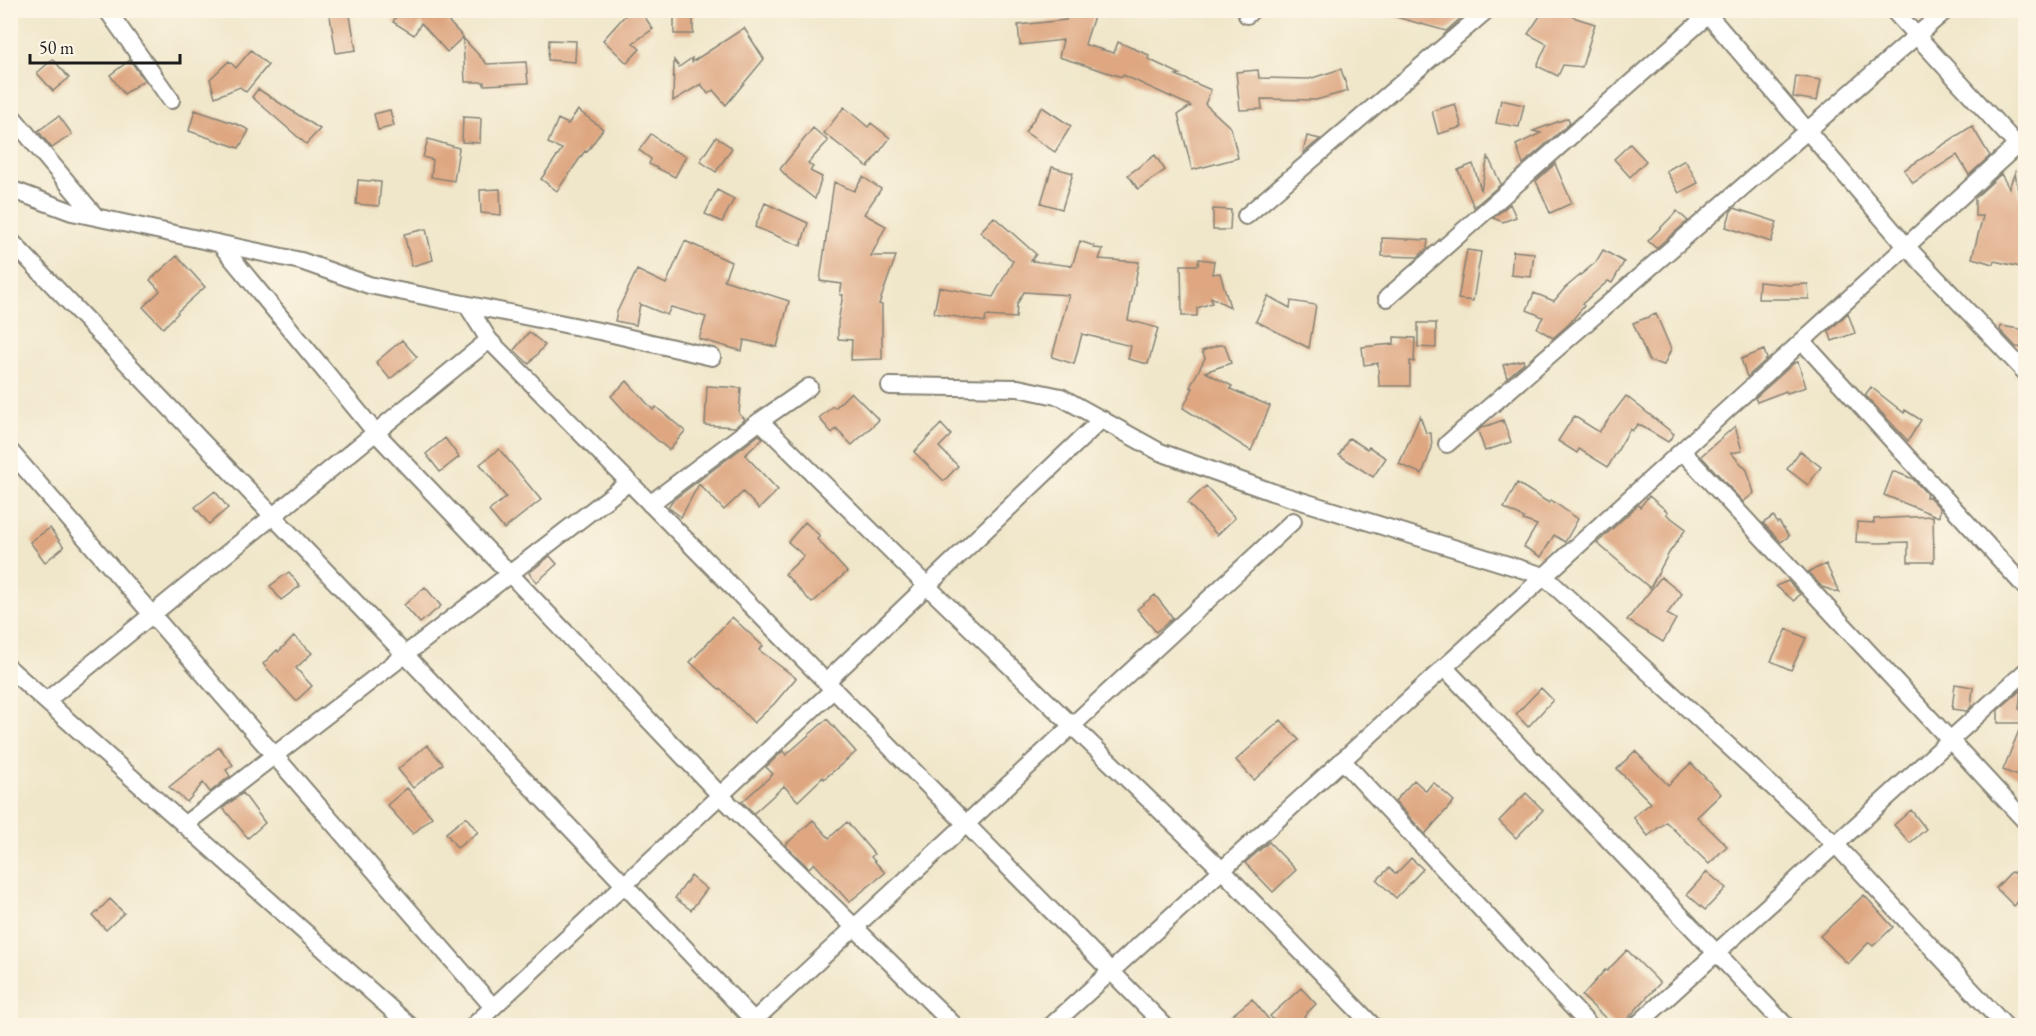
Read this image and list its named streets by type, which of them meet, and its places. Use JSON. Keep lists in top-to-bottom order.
{
  "scale_bar": "50 m"
}
